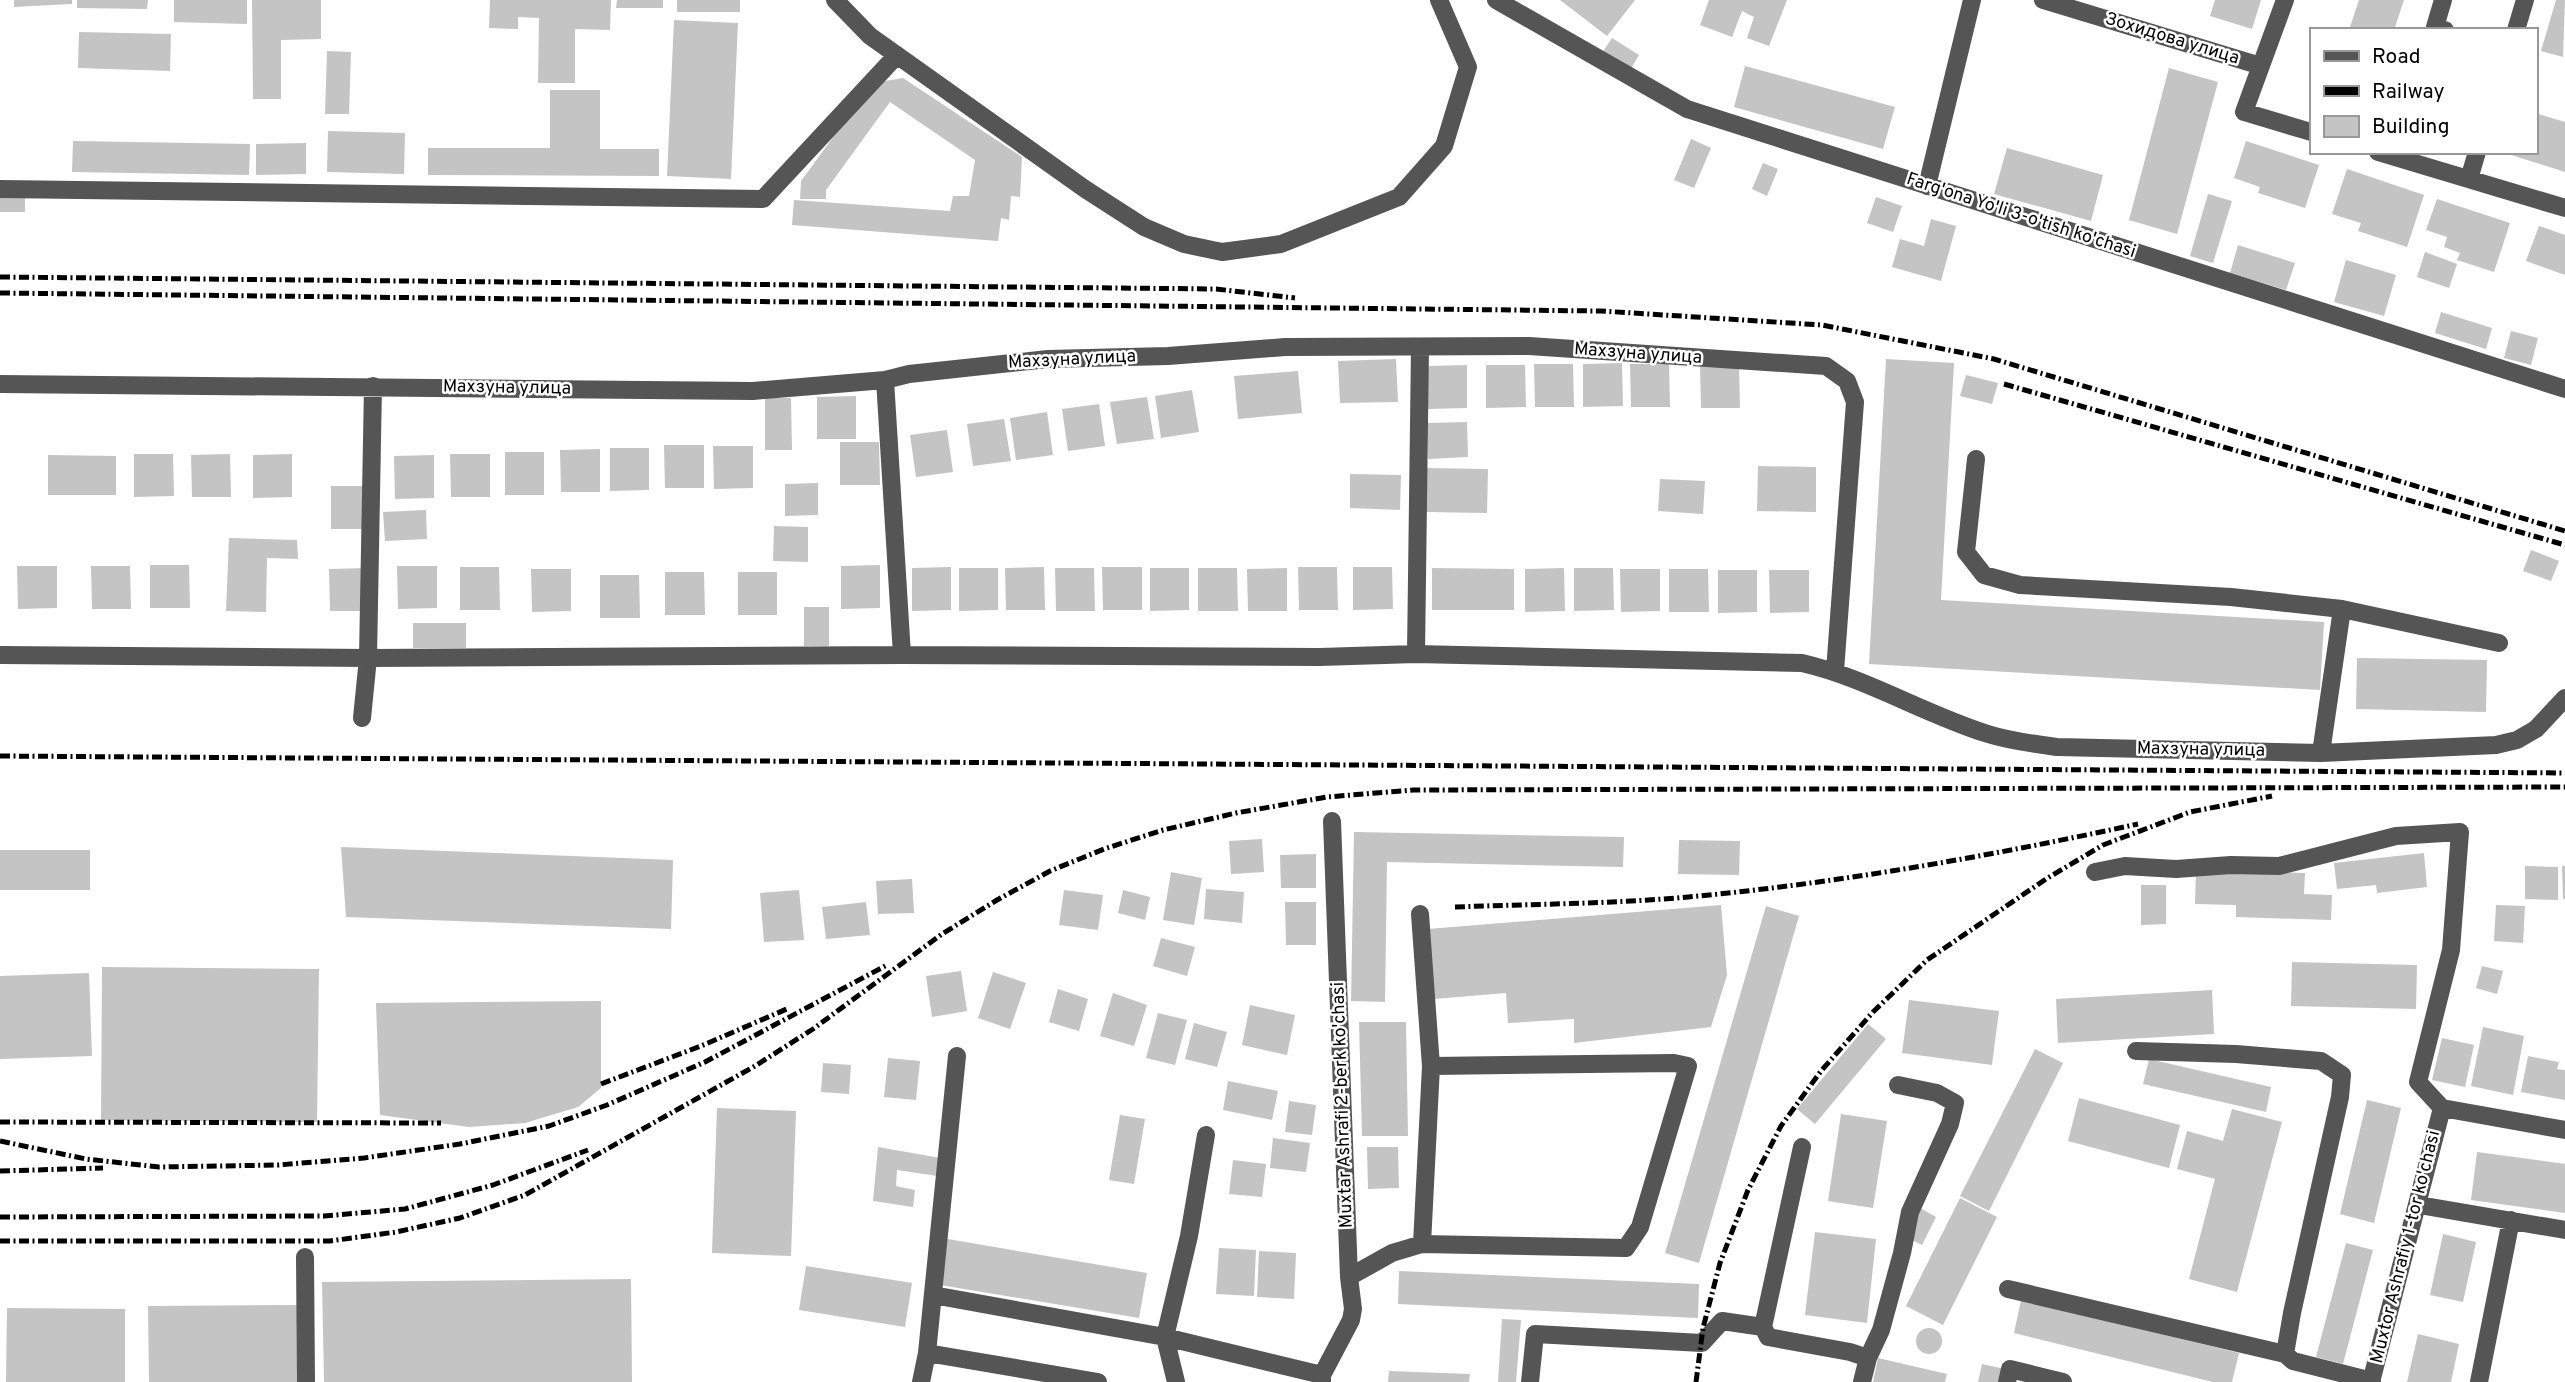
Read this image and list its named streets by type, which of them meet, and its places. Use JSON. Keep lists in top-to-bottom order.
{
  "streets": {
    "street": [
      "Зохидова улица",
      "Farg'ona Yo'li 3-o'tish ko'chasi",
      "Махзуна улица",
      "Muxtar Ashrafi 2-berk ko'chasi",
      "Muxtor Ashrafiy 1-tor ko'chasi"
    ]
  },
  "legend": ["Road", "Railway", "Building"]
}
